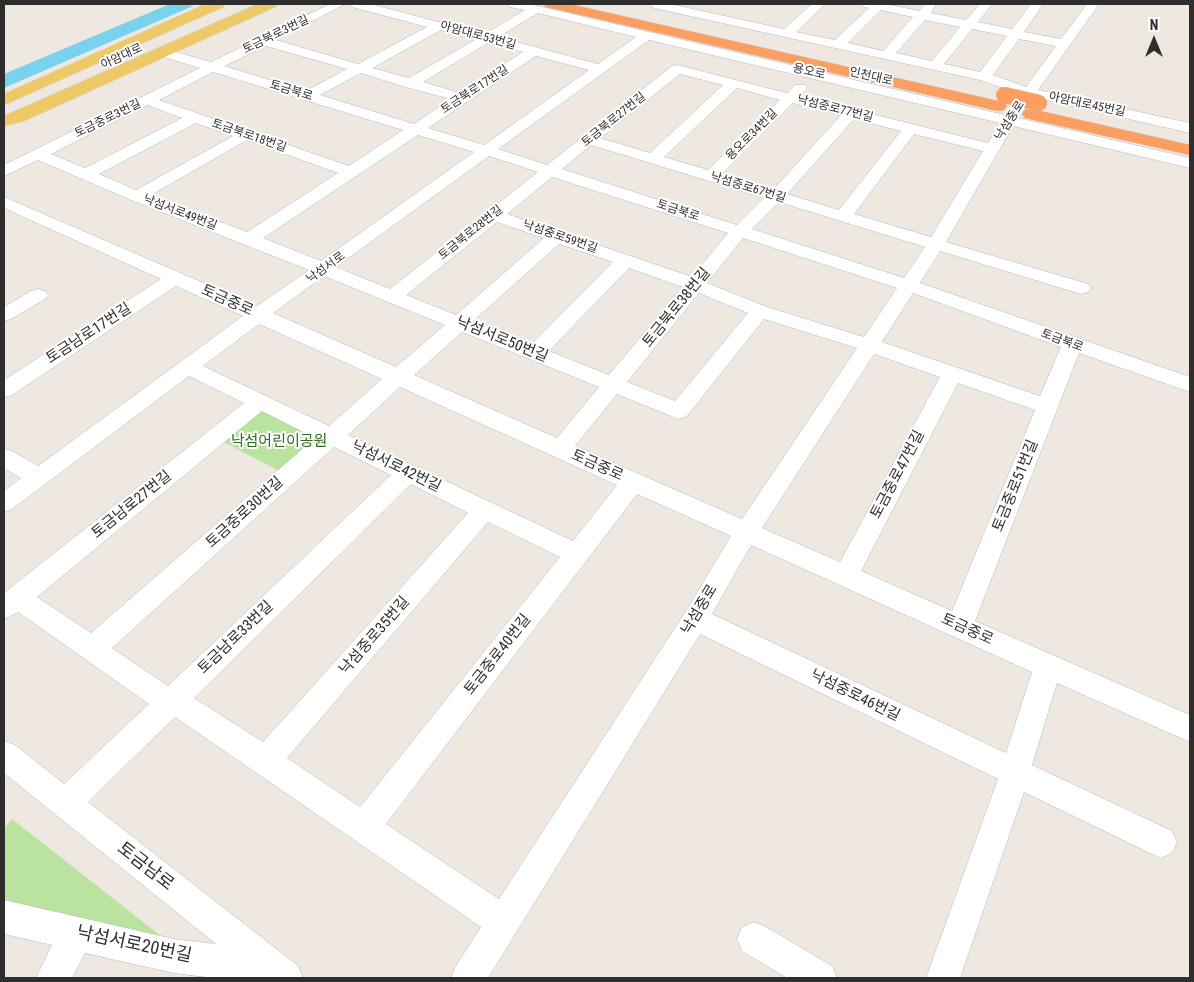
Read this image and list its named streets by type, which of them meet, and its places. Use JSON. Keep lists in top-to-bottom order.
{
  "streets": {
    "highway": ["인천대로"],
    "main road": ["아암대로"],
    "street": [
      "토금북로3번길",
      "아암대로53번길",
      "용오로",
      "토금북로17번길",
      "토금북로",
      "아암대로45번길",
      "낙섬중로77번길",
      "토금중로3번길",
      "토금북로27번길",
      "낙섬중로",
      "용오로34번길",
      "토금북로18번길",
      "낙섬중로67번길",
      "낙섬서로49번길",
      "토금북로28번길",
      "낙섬중로59번길",
      "낙섬서로",
      "토금중로",
      "토금북로38번길",
      "토금남로17번길",
      "낙섬서로50번길",
      "낙섬서로42번길",
      "토금중로47번길",
      "토금중로51번길",
      "토금남로27번길",
      "토금중로30번길",
      "낙섬중로35번길",
      "토금남로33번길",
      "토금중로40번길",
      "낙섬중로46번길",
      "토금남로",
      "낙섬서로20번길"
    ]
  },
  "crossings": [
    ["토금북로3번길", "토금북로"],
    ["토금북로3번길", "토금중로3번길"],
    ["아암대로53번길", "토금북로17번길"],
    ["아암대로53번길", "낙섬서로"],
    ["용오로", "인천대로"],
    ["용오로", "아암대로45번길"],
    ["용오로", "낙섬중로"],
    ["용오로", "용오로34번길"],
    ["용오로", "낙섬서로"],
    ["인천대로", "아암대로45번길"],
    ["인천대로", "낙섬중로"],
    ["토금북로17번길", "토금북로"],
    ["토금북로", "토금중로3번길"],
    ["토금북로", "토금북로27번길"],
    ["토금북로", "낙섬중로"],
    ["토금북로", "토금북로28번길"],
    ["토금북로", "낙섬서로"],
    ["토금북로", "토금북로38번길"],
    ["토금북로", "토금중로51번길"],
    ["아암대로45번길", "낙섬중로"],
    ["낙섬중로77번길", "토금북로27번길"],
    ["낙섬중로77번길", "낙섬중로"],
    ["낙섬중로77번길", "용오로34번길"],
    ["낙섬중로77번길", "토금북로38번길"],
    ["토금중로3번길", "토금북로18번길"],
    ["토금중로3번길", "낙섬서로49번길"],
    ["토금북로27번길", "낙섬중로67번길"],
    ["토금북로27번길", "토금북로28번길"],
    ["낙섬중로", "낙섬중로67번길"],
    ["낙섬중로", "낙섬중로59번길"],
    ["낙섬중로", "토금중로"],
    ["낙섬중로", "낙섬중로46번길"],
    ["용오로34번길", "낙섬중로67번길"],
    ["낙섬중로67번길", "토금북로38번길"],
    ["낙섬서로49번길", "낙섬서로"],
    ["낙섬서로49번길", "낙섬서로50번길"],
    ["토금북로28번길", "낙섬중로59번길"],
    ["토금북로28번길", "낙섬서로50번길"],
    ["낙섬중로59번길", "토금북로38번길"],
    ["낙섬중로59번길", "낙섬서로50번길"],
    ["낙섬중로59번길", "토금중로47번길"],
    ["낙섬중로59번길", "토금중로51번길"],
    ["낙섬중로59번길", "토금중로30번길"],
    ["낙섬서로", "토금중로"],
    ["낙섬서로", "낙섬서로50번길"],
    ["낙섬서로", "낙섬서로42번길"],
    ["토금중로", "토금북로38번길"],
    ["토금중로", "토금남로17번길"],
    ["토금중로", "토금중로47번길"],
    ["토금중로", "토금중로51번길"],
    ["토금중로", "토금중로30번길"],
    ["토금중로", "토금중로40번길"],
    ["토금북로38번길", "낙섬서로50번길"],
    ["낙섬서로50번길", "토금중로30번길"],
    ["낙섬서로42번길", "토금남로27번길"],
    ["낙섬서로42번길", "토금중로30번길"],
    ["낙섬서로42번길", "낙섬중로35번길"],
    ["낙섬서로42번길", "토금남로33번길"],
    ["낙섬서로42번길", "토금중로40번길"],
    ["토금남로33번길", "토금남로"],
    ["토금남로", "낙섬서로20번길"]
  ],
  "parks": ["낙섬어린이공원"],
  "north": "top"
}
